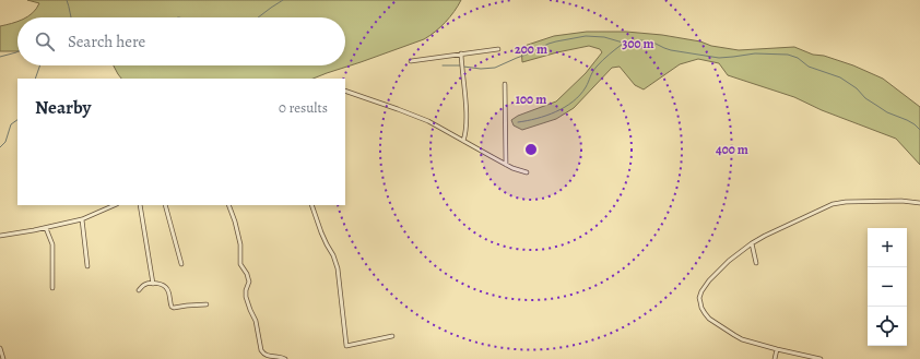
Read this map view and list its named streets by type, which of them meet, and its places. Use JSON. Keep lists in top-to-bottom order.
{
  "page": {
    "search": "Search here",
    "heading": ["Nearby", "0 results"],
    "map_buttons": ["+", "−"]
  },
  "rings": [
    "300 m",
    "200 m",
    "100 m",
    "400 m"
  ]
}
